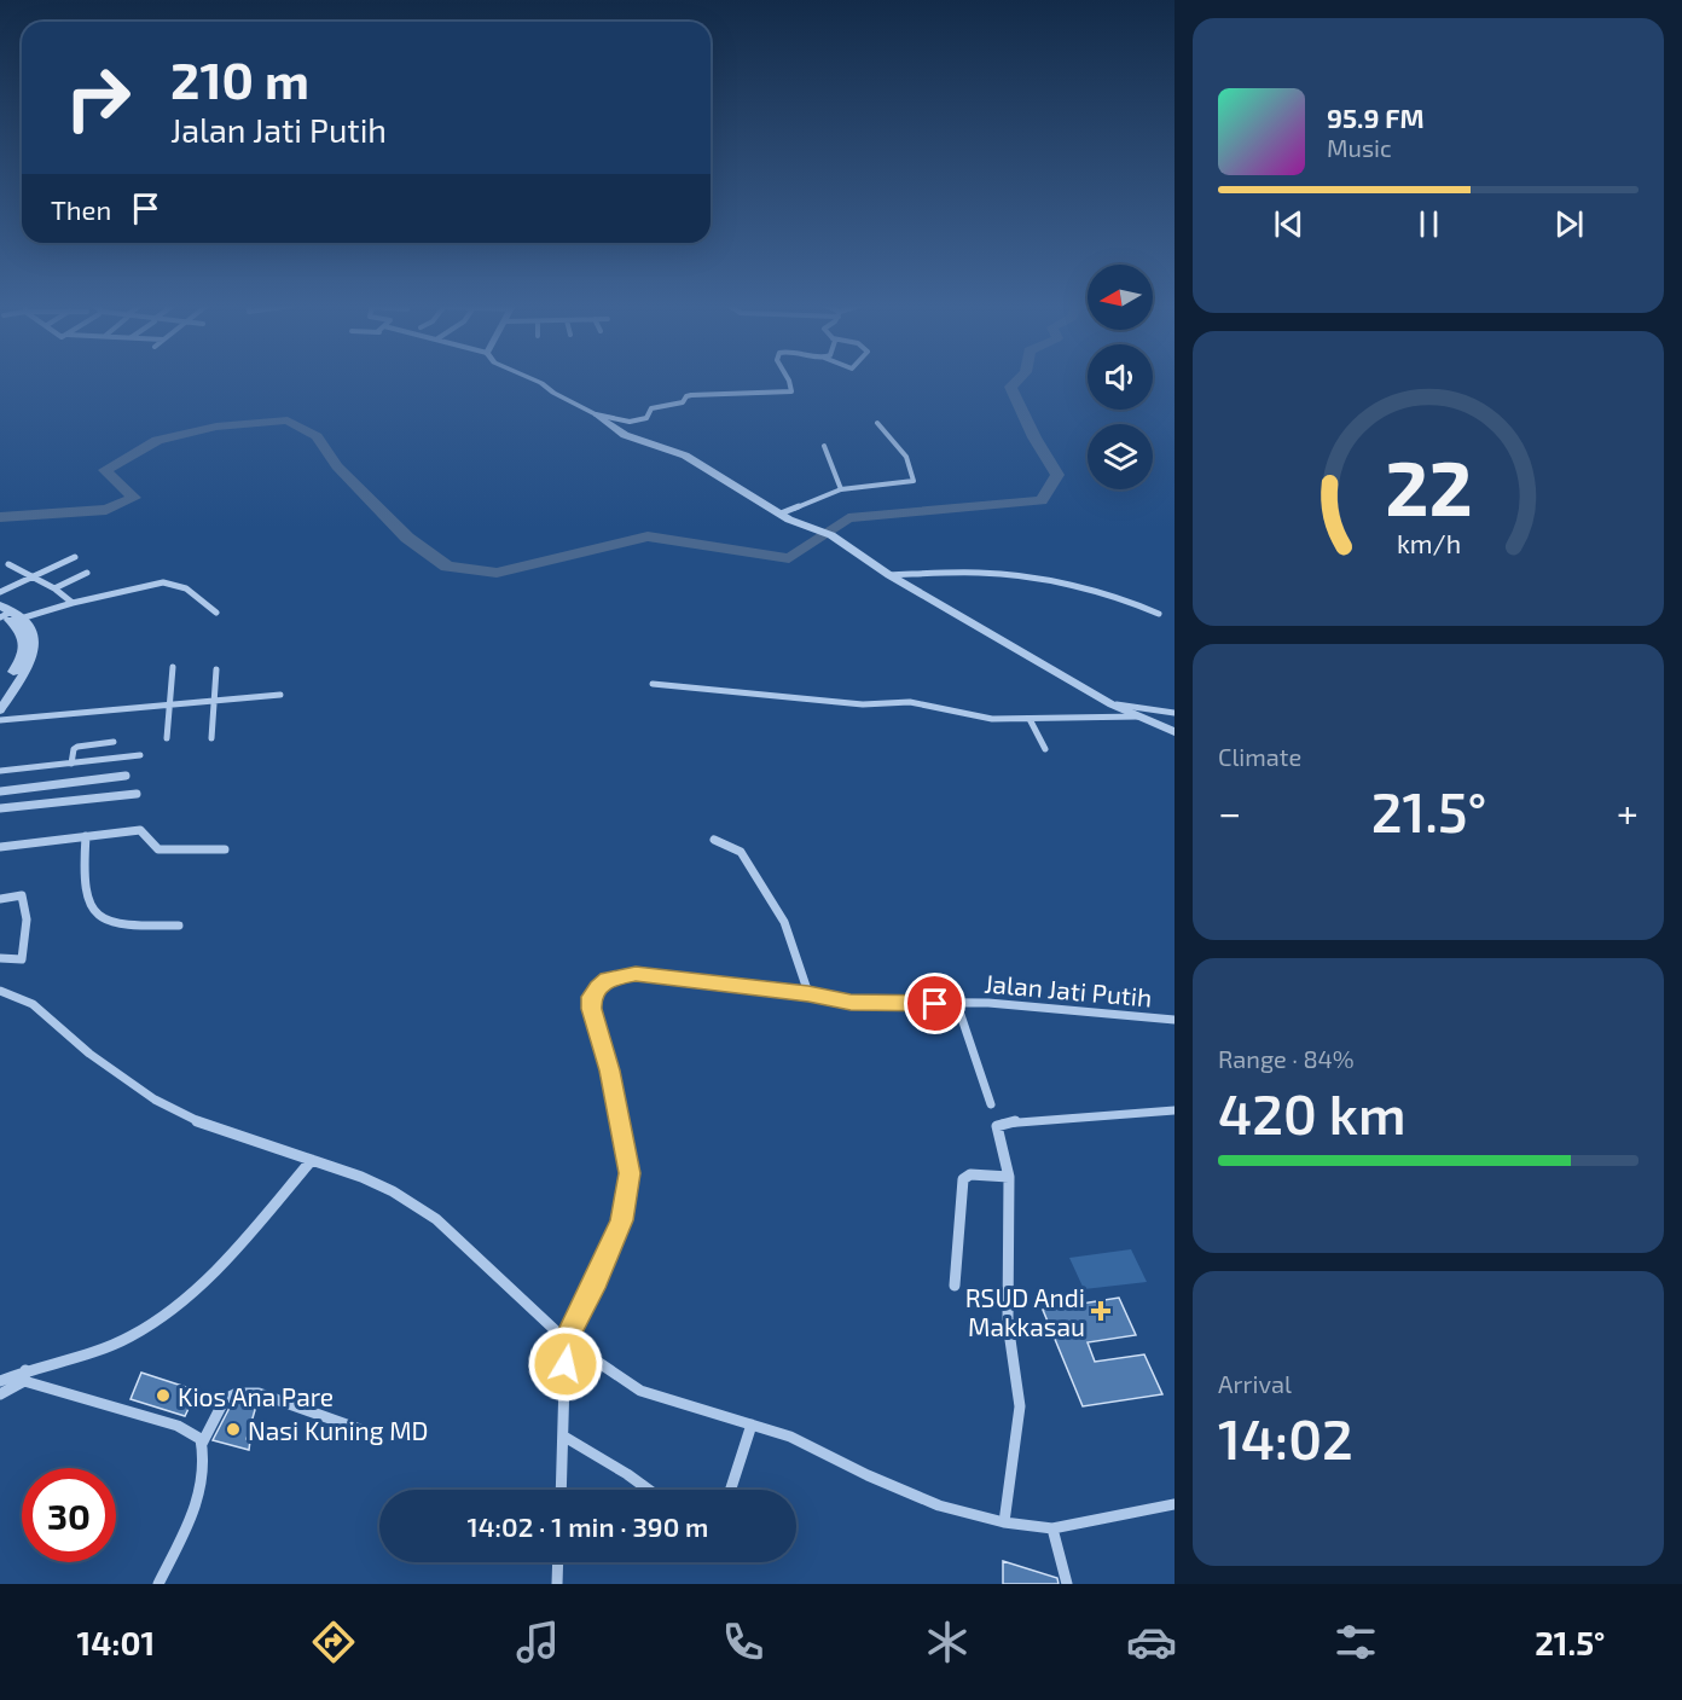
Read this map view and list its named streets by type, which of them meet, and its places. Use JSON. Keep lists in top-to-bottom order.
{
  "streets": {
    "street": ["Jalan Jati Putih"]
  },
  "places": {
    "health": ["RSUD Andi Makkasau"],
    "other": ["Kios Ana Pare", "Nasi Kuning MD"]
  },
  "north": "left",
  "page": {
    "turn": ["210 m", "Jalan Jati Putih"],
    "song": ["95.9 FM", "Music"],
    "then": "Then",
    "tile": [
      "Climate",
      ["Range · 84%", "420 km"],
      ["Arrival", "14:02"]
    ],
    "heat": ["−", "21.5°", "+"],
    "limit": "30",
    "trip": "14:02 · 1 min · 390 m",
    "tabs": ["14:01", "21.5°"],
    "gauge": ["22", "km/h"]
  }
}
